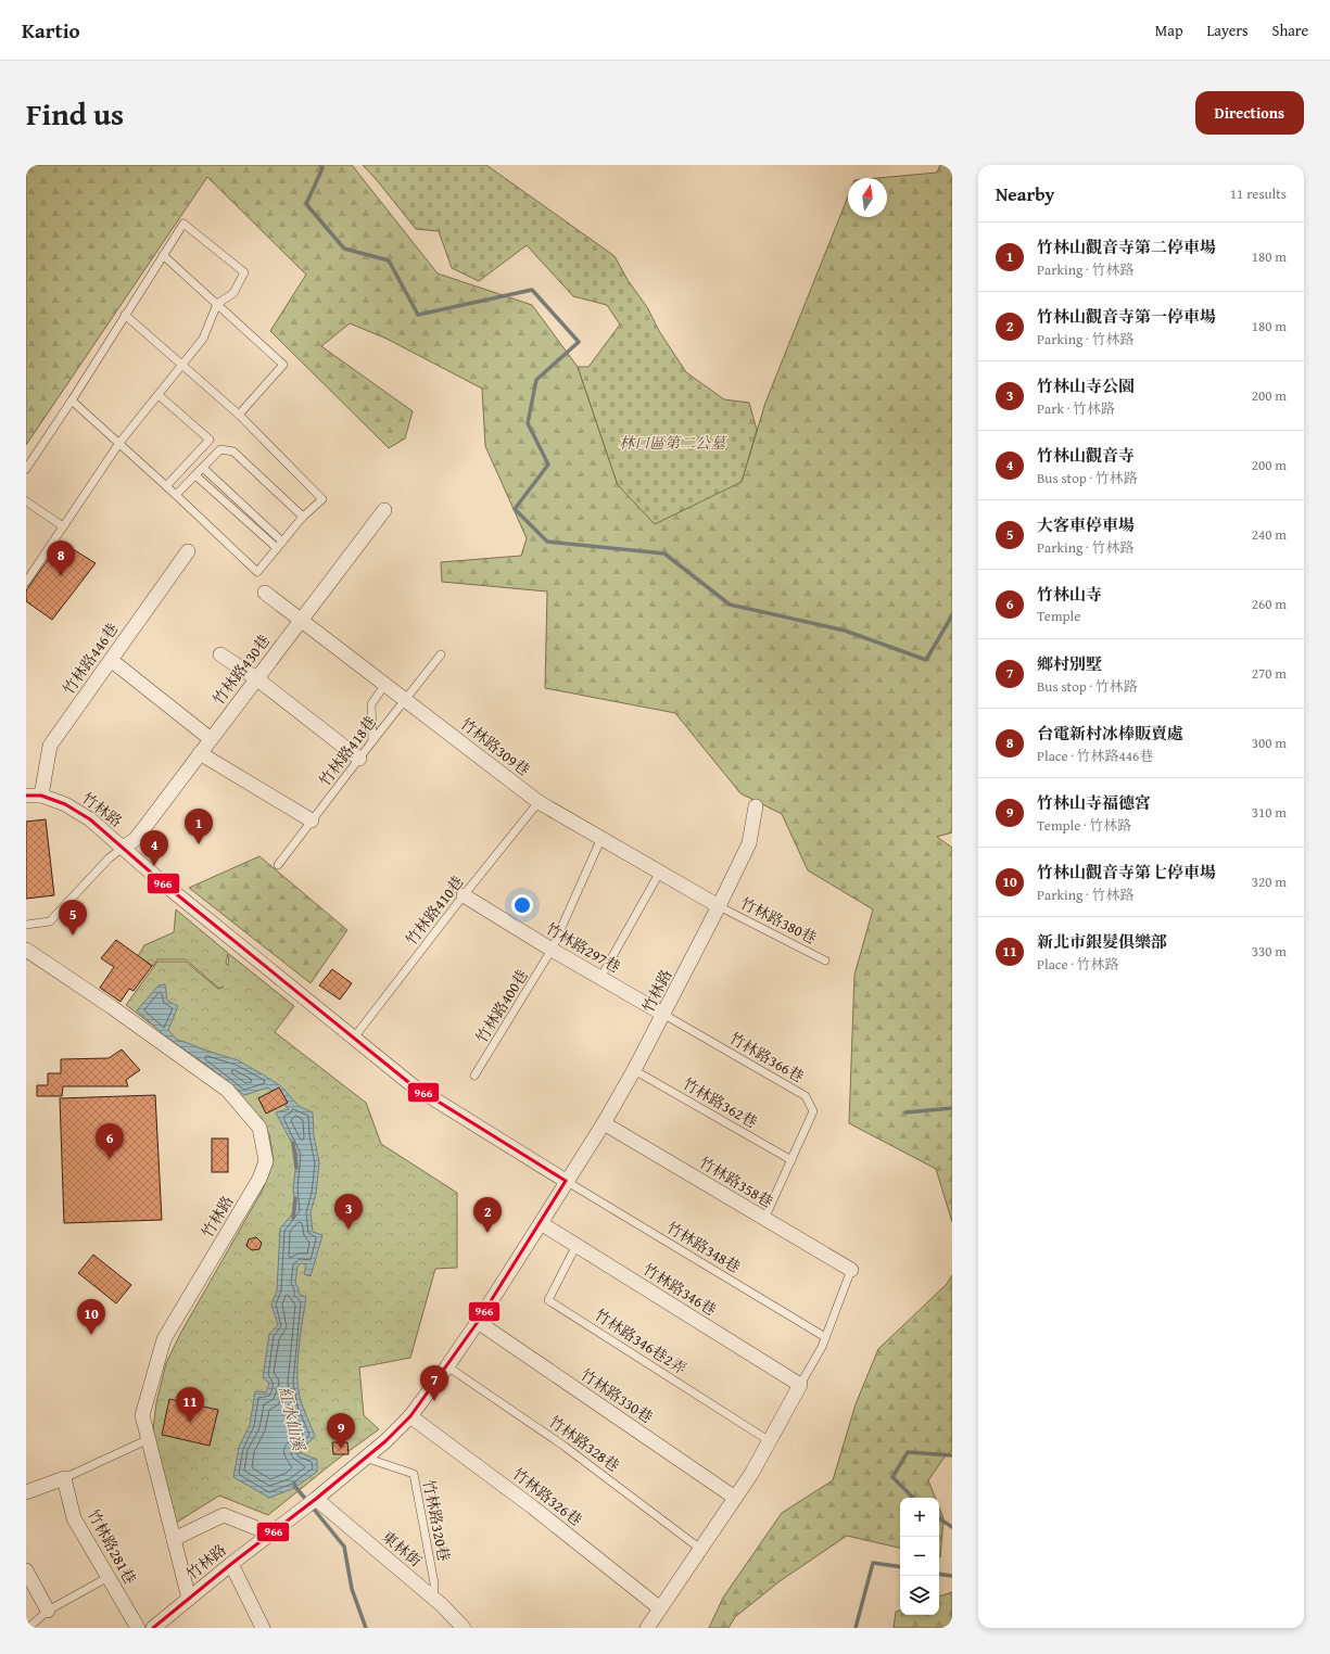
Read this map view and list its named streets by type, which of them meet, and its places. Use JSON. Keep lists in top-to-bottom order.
{
  "streets": {
    "street": [
      "竹林路446巷",
      "竹林路430巷",
      "竹林路309巷",
      "竹林路",
      "竹林路297巷",
      "竹林路358巷",
      "竹林路346巷",
      "竹林路330巷",
      "竹林路326巷",
      "竹林路281巷",
      "東林街"
    ],
    "lane": [
      "竹林路418巷",
      "竹林路410巷",
      "竹林路380巷",
      "竹林路400巷",
      "竹林路366巷",
      "竹林路362巷",
      "竹林路348巷",
      "竹林路346巷2弄",
      "竹林路328巷",
      "竹林路320巷"
    ]
  },
  "crossings": [
    ["竹林路446巷", "竹林路"],
    ["竹林路430巷", "竹林路309巷"],
    ["竹林路430巷", "竹林路"],
    ["竹林路309巷", "竹林路418巷"],
    ["竹林路309巷", "竹林路"],
    ["竹林路309巷", "竹林路410巷"],
    ["竹林路309巷", "竹林路380巷"],
    ["竹林路309巷", "竹林路400巷"],
    ["竹林路", "竹林路410巷"],
    ["竹林路", "竹林路380巷"],
    ["竹林路", "竹林路297巷"],
    ["竹林路", "竹林路366巷"],
    ["竹林路", "竹林路362巷"],
    ["竹林路", "竹林路358巷"],
    ["竹林路", "竹林路348巷"],
    ["竹林路", "竹林路346巷"],
    ["竹林路", "竹林路330巷"],
    ["竹林路", "竹林路328巷"],
    ["竹林路", "竹林路326巷"],
    ["竹林路", "竹林路320巷"],
    ["竹林路", "東林街"],
    ["竹林路410巷", "竹林路297巷"],
    ["竹林路297巷", "竹林路400巷"],
    ["竹林路297巷", "竹林路366巷"],
    ["竹林路366巷", "竹林路362巷"],
    ["竹林路366巷", "竹林路358巷"],
    ["竹林路346巷", "竹林路346巷2弄"],
    ["竹林路320巷", "東林街"]
  ],
  "water": ["紅水仙溪"],
  "parks": ["林口區第二公墓"],
  "lines": ["transit line 966"],
  "north": "top",
  "page": {
    "header": "Kartio",
    "nav": ["Map", "Layers", "Share"],
    "title": "Find us",
    "buttons": "Directions",
    "heading": ["Nearby", "11 results"],
    "list": [
      {
        "mark": "1",
        "name": "竹林山觀音寺第二停車場",
        "note": "Parking · 竹林路",
        "value": "180 m"
      },
      {
        "mark": "2",
        "name": "竹林山觀音寺第一停車場",
        "note": "Parking · 竹林路",
        "value": "180 m"
      },
      {
        "mark": "3",
        "name": "竹林山寺公園",
        "note": "Park · 竹林路",
        "value": "200 m"
      },
      {
        "mark": "4",
        "name": "竹林山觀音寺",
        "note": "Bus stop · 竹林路",
        "value": "200 m"
      },
      {
        "mark": "5",
        "name": "大客車停車場",
        "note": "Parking · 竹林路",
        "value": "240 m"
      },
      {
        "mark": "6",
        "name": "竹林山寺",
        "note": "Temple",
        "value": "260 m"
      },
      {
        "mark": "7",
        "name": "鄉村別墅",
        "note": "Bus stop · 竹林路",
        "value": "270 m"
      },
      {
        "mark": "8",
        "name": "台電新村冰棒販賣處",
        "note": "Place · 竹林路446巷",
        "value": "300 m"
      },
      {
        "mark": "9",
        "name": "竹林山寺福德宮",
        "note": "Temple · 竹林路",
        "value": "310 m"
      },
      {
        "mark": "10",
        "name": "竹林山觀音寺第七停車場",
        "note": "Parking · 竹林路",
        "value": "320 m"
      },
      {
        "mark": "11",
        "name": "新北市銀髮俱樂部",
        "note": "Place · 竹林路",
        "value": "330 m"
      }
    ],
    "pins": [
      "8",
      "1",
      "4",
      "5",
      "6",
      "3",
      "2",
      "10",
      "7",
      "11",
      "9"
    ],
    "map_buttons": ["+", "−"]
  }
}
